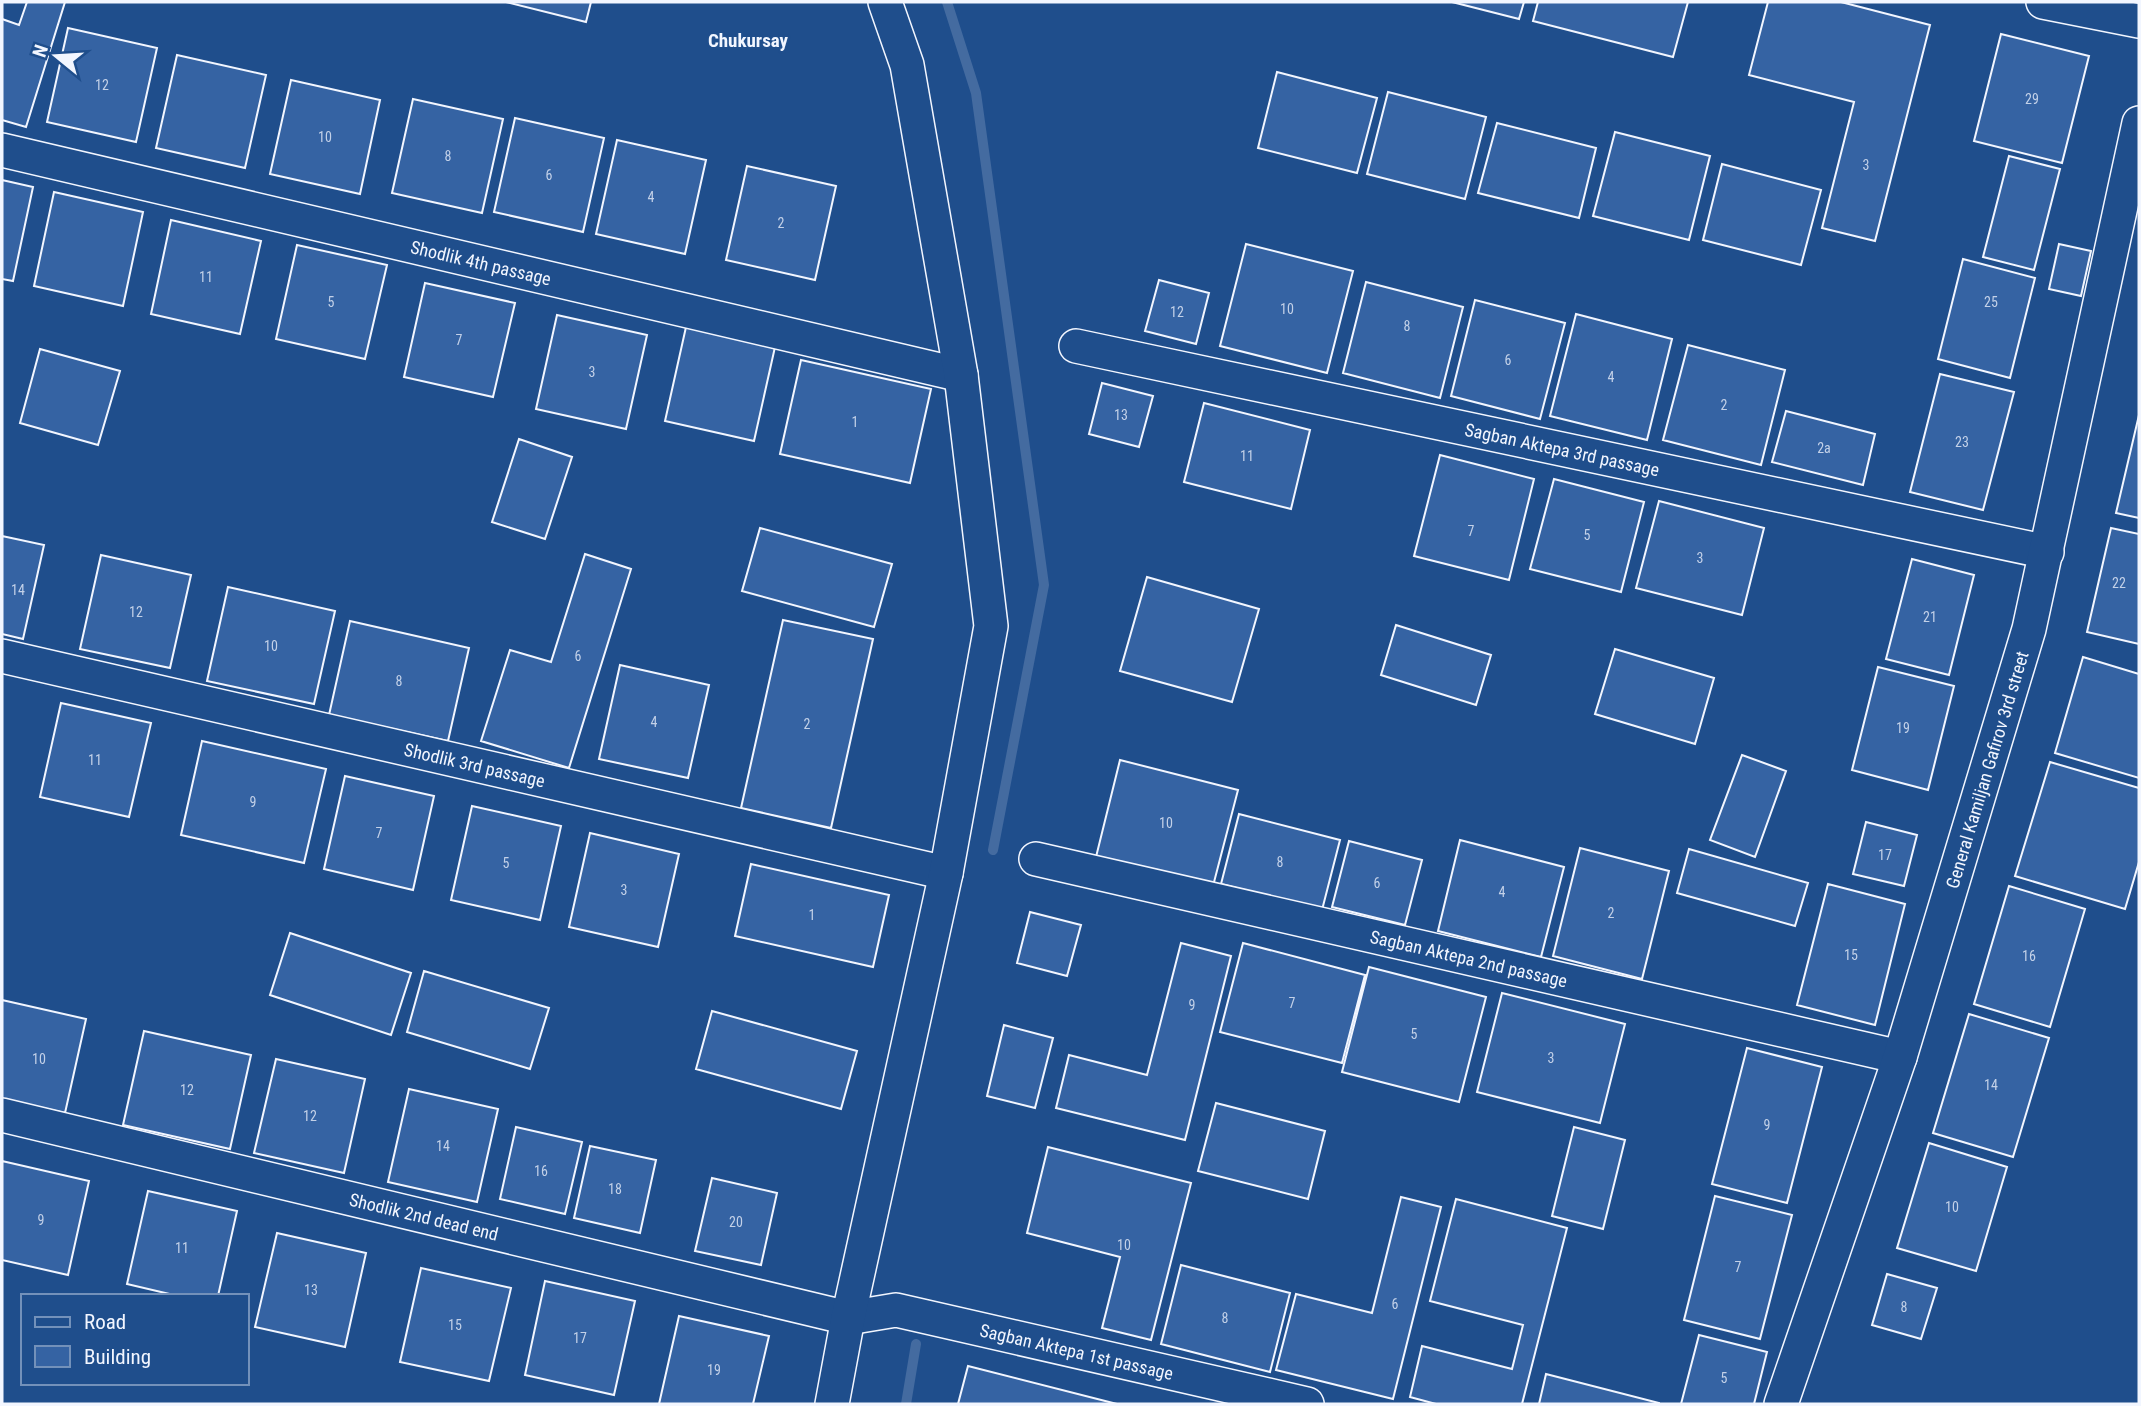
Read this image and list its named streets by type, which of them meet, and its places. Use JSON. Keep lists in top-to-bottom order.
{
  "streets": {
    "street": [
      "Shodlik 4th passage",
      "Sagban Aktepa 3rd passage",
      "Shodlik 3rd passage",
      "General Kamiljan Gafirov 3rd street",
      "Sagban Aktepa 2nd passage",
      "Shodlik 2nd dead end",
      "Sagban Aktepa 1st passage"
    ]
  },
  "crossings": [
    ["Sagban Aktepa 3rd passage", "General Kamiljan Gafirov 3rd street"],
    ["General Kamiljan Gafirov 3rd street", "Sagban Aktepa 2nd passage"],
    ["Shodlik 2nd dead end", "Sagban Aktepa 1st passage"]
  ],
  "districts": ["Chukursay"],
  "house_numbers": [
    "12",
    "29",
    "10",
    "8",
    "3",
    "6",
    "4",
    "2",
    "11",
    "5",
    "25",
    "10",
    "12",
    "8",
    "7",
    "6",
    "3",
    "4",
    "2",
    "13",
    "1",
    "23",
    "2a",
    "11",
    "7",
    "5",
    "3",
    "22",
    "14",
    "12",
    "21",
    "10",
    "6",
    "8",
    "4",
    "2",
    "19",
    "11",
    "9",
    "10",
    "7",
    "17",
    "8",
    "5",
    "6",
    "3",
    "4",
    "2",
    "1",
    "15",
    "16",
    "7",
    "9",
    "5",
    "3",
    "10",
    "14",
    "12",
    "12",
    "9",
    "14",
    "16",
    "18",
    "10",
    "9",
    "20",
    "10",
    "11",
    "7",
    "13",
    "6",
    "8",
    "8",
    "15",
    "17",
    "19",
    "5"
  ],
  "legend": ["Road", "Building"],
  "north": "left"
}
